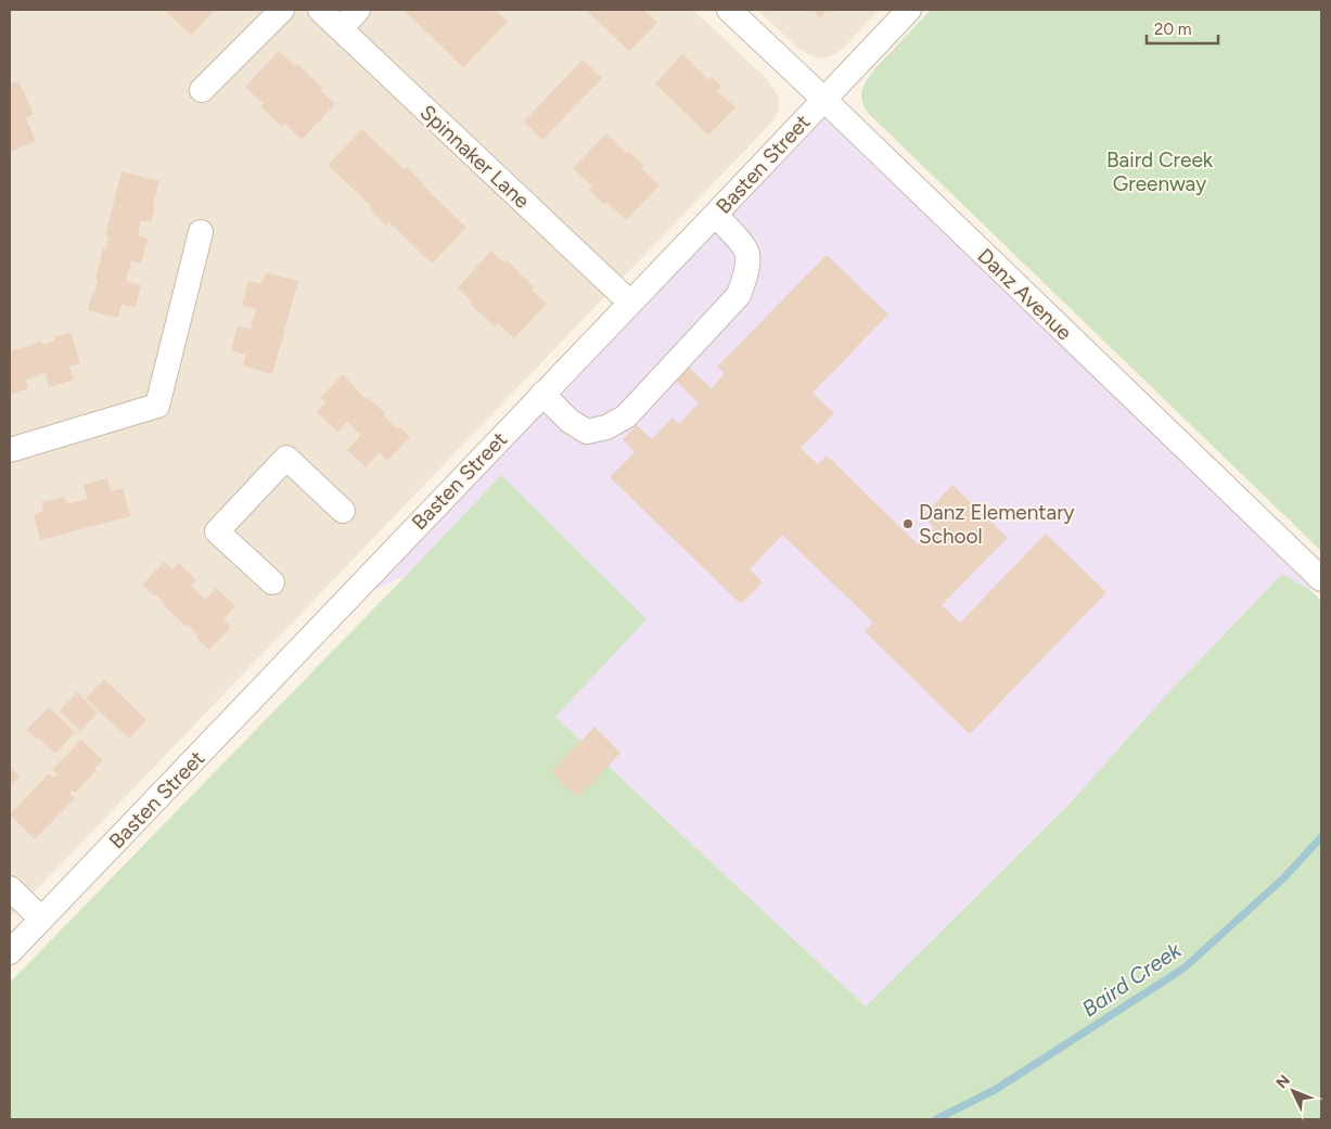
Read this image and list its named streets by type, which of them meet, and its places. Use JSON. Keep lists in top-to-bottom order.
{
  "streets": {
    "street": ["Spinnaker Lane", "Basten Street", "Danz Avenue"]
  },
  "crossings": [
    ["Spinnaker Lane", "Basten Street"],
    ["Basten Street", "Danz Avenue"]
  ],
  "water": ["Baird Creek"],
  "parks": ["Baird Creek Greenway"],
  "places": ["Danz Elementary School"],
  "scale_bar": "20 m",
  "north": "top left"
}
